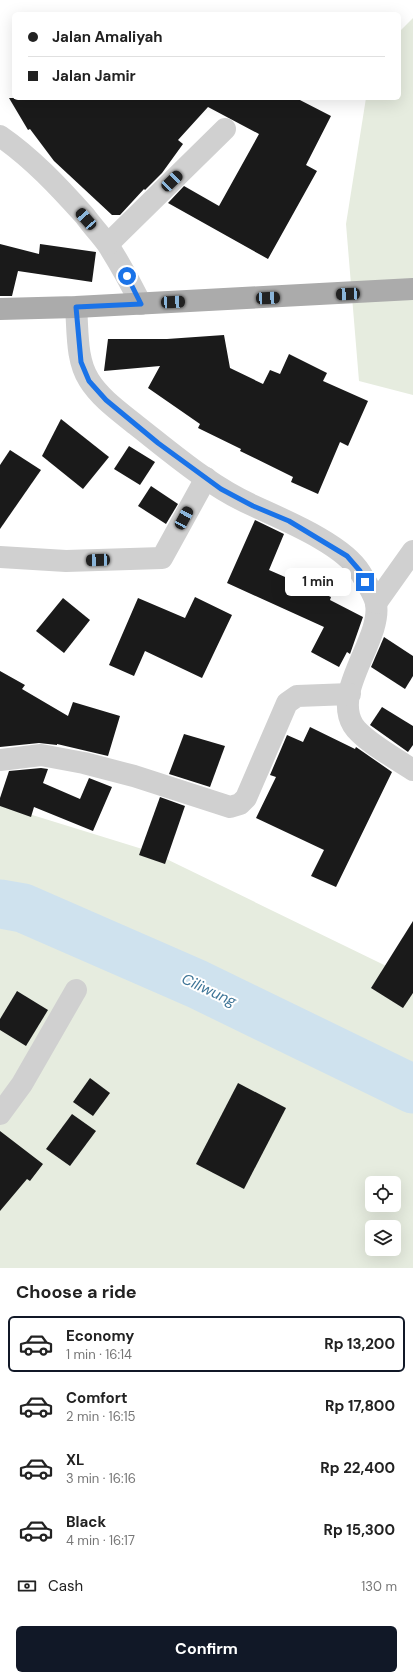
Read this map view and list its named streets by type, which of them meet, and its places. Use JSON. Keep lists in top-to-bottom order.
{
  "water": ["Ciliwung"],
  "page": {
    "banner": ["Jalan Amaliyah", "Jalan Jamir"],
    "bubble": "1 min",
    "heading": "Choose a ride",
    "list": [
      {
        "name": "Economy",
        "note": "1 min · 16:14",
        "value": "Rp 13,200"
      },
      {
        "name": "Comfort",
        "note": "2 min · 16:15",
        "value": "Rp 17,800"
      },
      {
        "name": "XL",
        "note": "3 min · 16:16",
        "value": "Rp 22,400"
      },
      {
        "name": "Black",
        "note": "4 min · 16:17",
        "value": "Rp 15,300"
      }
    ],
    "pay": ["Cash", "130 m"],
    "buttons": "Confirm"
  }
}
